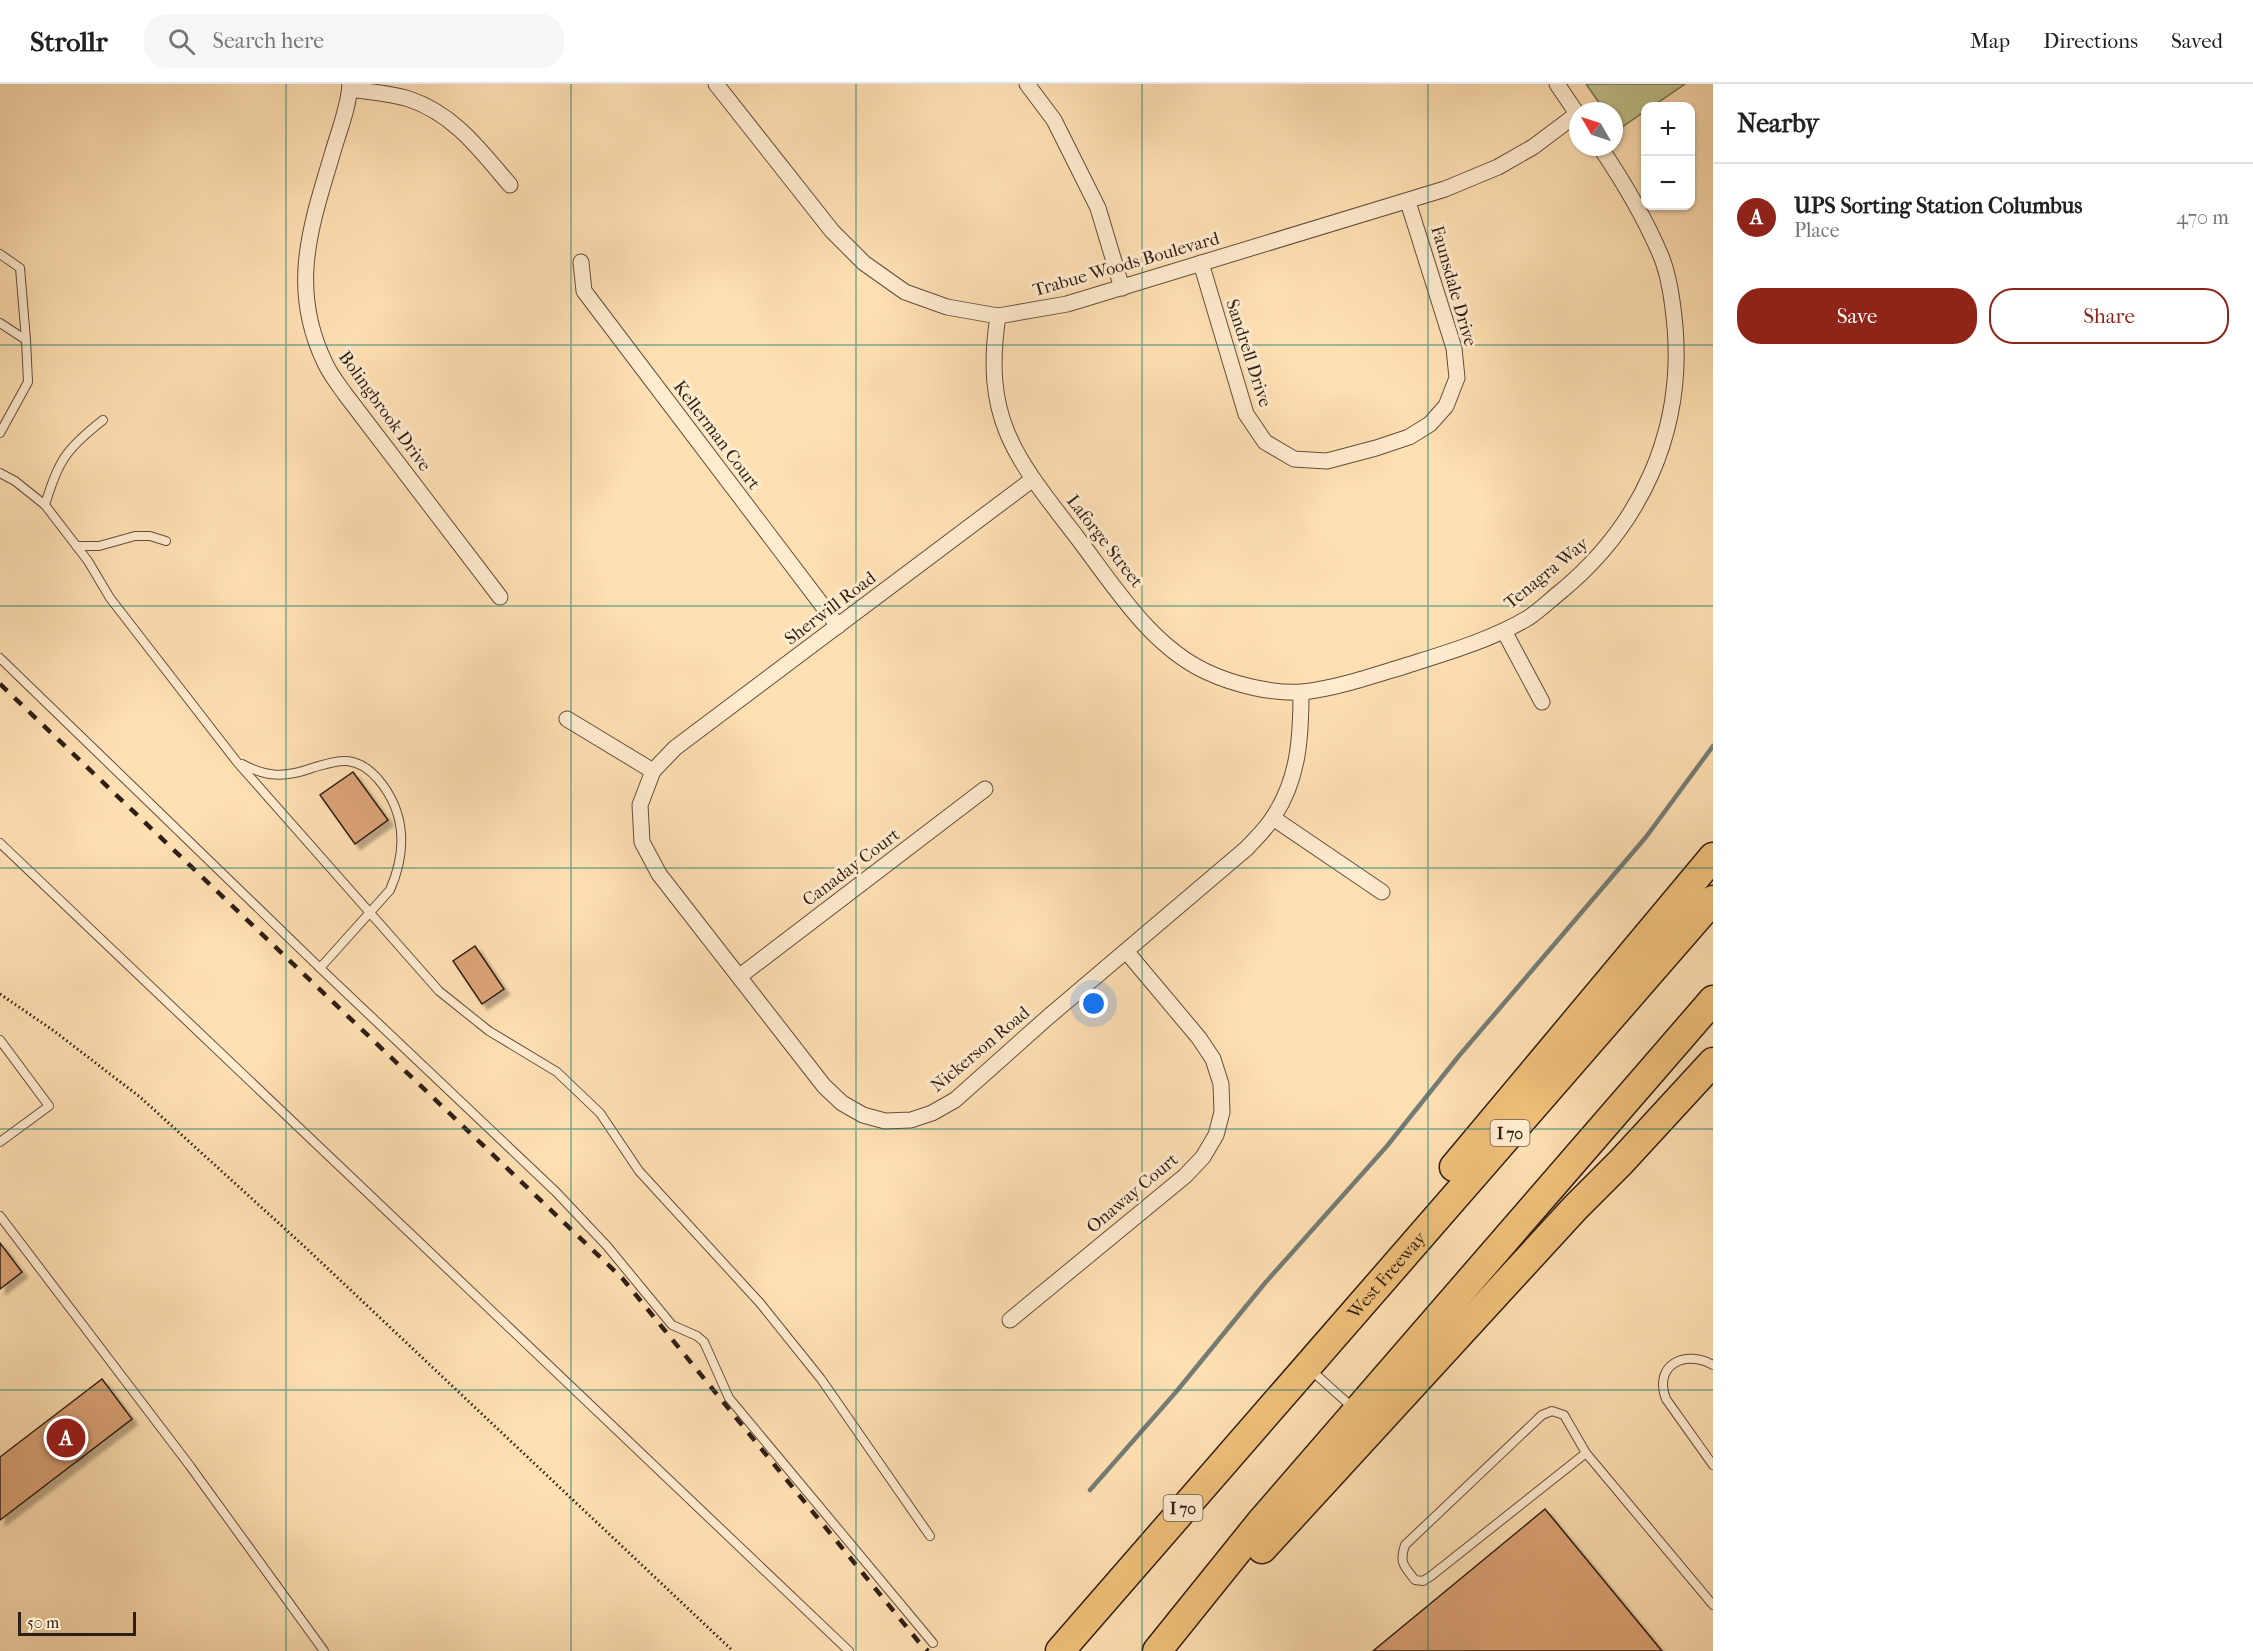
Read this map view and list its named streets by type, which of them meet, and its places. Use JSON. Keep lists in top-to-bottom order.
{
  "streets": {
    "highway": ["I 70", "West Freeway"],
    "street": [
      "Trabue Woods Boulevard",
      "Faunsdale Drive",
      "Sandrell Drive",
      "Bolingbrook Drive",
      "Kellerman Court",
      "Laforge Street",
      "Tenagra Way",
      "Sherwill Road",
      "Canaday Court",
      "Nickerson Road",
      "Onaway Court"
    ]
  },
  "crossings": [
    ["Trabue Woods Boulevard", "Faunsdale Drive"],
    ["Trabue Woods Boulevard", "Sandrell Drive"],
    ["Trabue Woods Boulevard", "Laforge Street"],
    ["Faunsdale Drive", "Sandrell Drive"],
    ["Kellerman Court", "Sherwill Road"],
    ["Laforge Street", "Tenagra Way"],
    ["Laforge Street", "Sherwill Road"],
    ["Laforge Street", "Nickerson Road"],
    ["Tenagra Way", "Nickerson Road"],
    ["Sherwill Road", "Nickerson Road"],
    ["Canaday Court", "Nickerson Road"],
    ["Nickerson Road", "Onaway Court"]
  ],
  "scale_bar": "50 m",
  "north": "top left",
  "page": {
    "header": "Strollr",
    "search": "Search here",
    "nav": ["Map", "Directions", "Saved"],
    "heading": "Nearby",
    "map_buttons": ["+", "−"],
    "list": [
      {
        "mark": "A",
        "name": "UPS Sorting Station Columbus",
        "note": "Place",
        "value": "470 m"
      }
    ],
    "buttons": ["Save", "Share"],
    "pins": "A",
    "scale": "50 m"
  }
}
